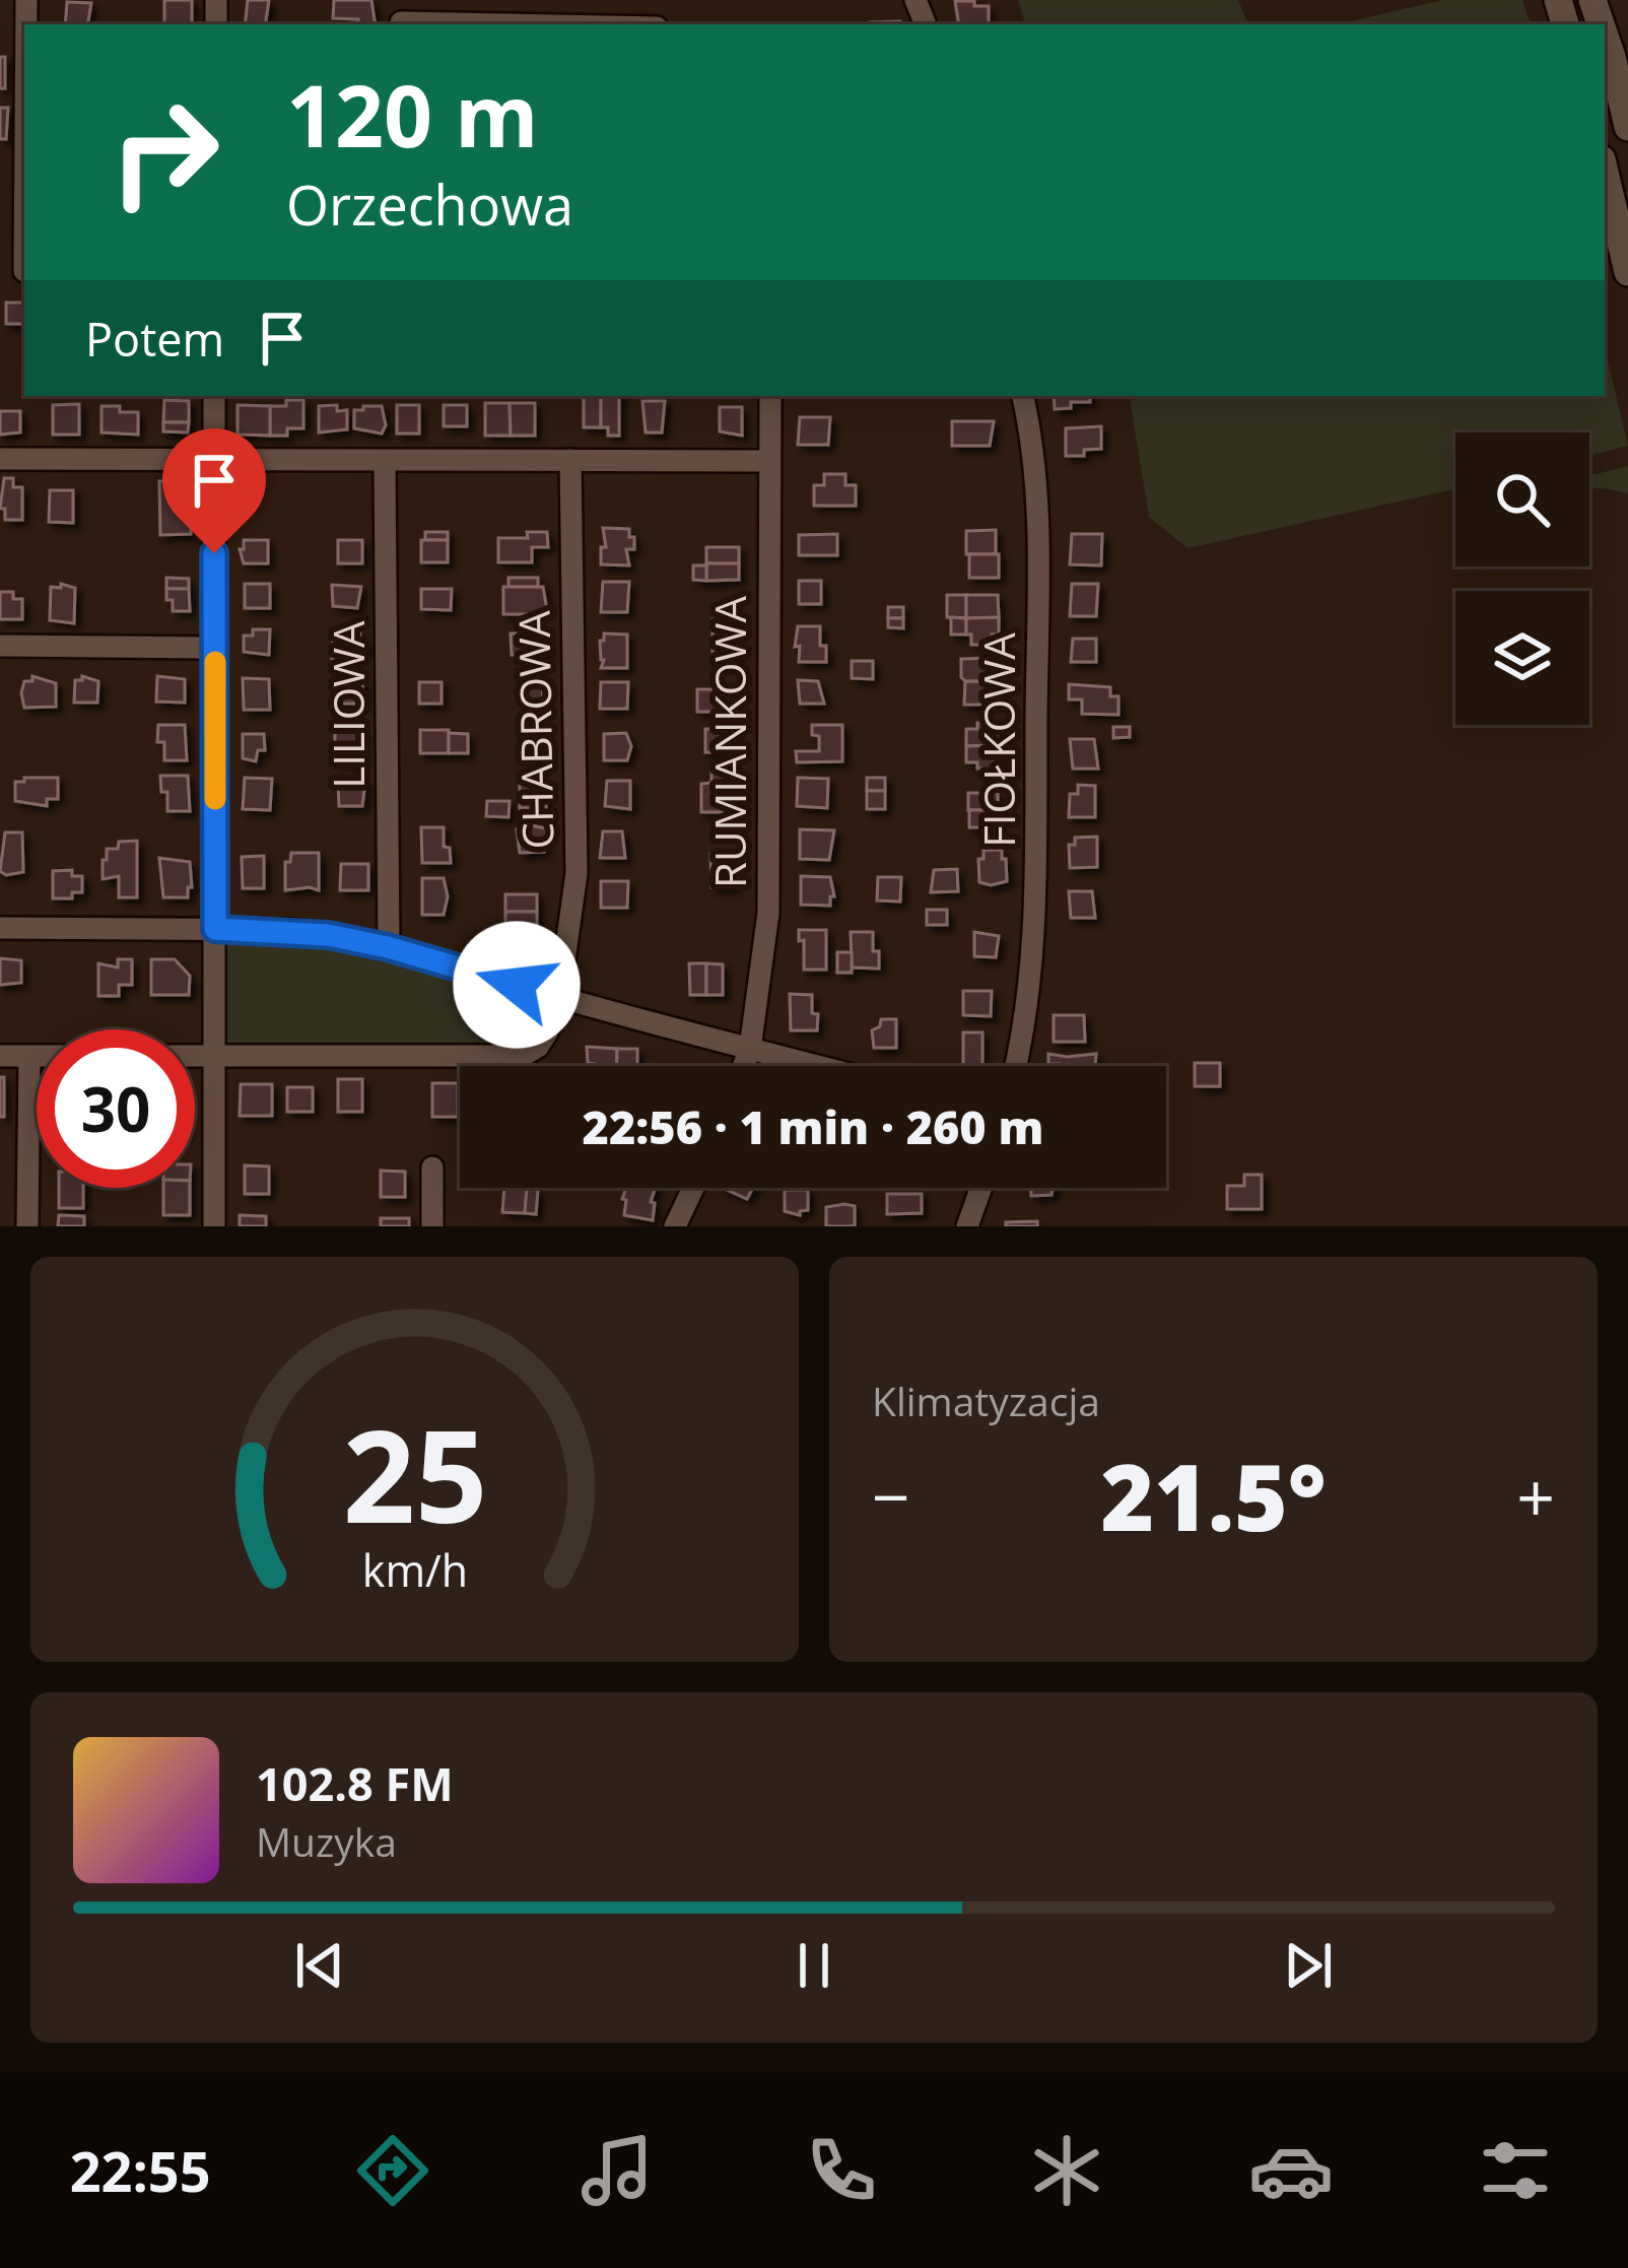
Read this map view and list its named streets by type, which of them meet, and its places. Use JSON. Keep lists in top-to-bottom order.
{
  "streets": {
    "street": [
      "LILIOWA",
      "CHABROWA",
      "FIOŁKOWA",
      "RUMIANKOWA"
    ]
  },
  "page": {
    "turn": ["120 m", "Orzechowa"],
    "then": "Potem",
    "limit": "30",
    "trip": "22:56 · 1 min · 260 m",
    "tile": "Klimatyzacja",
    "heat": ["−", "21.5°", "+"],
    "song": ["102.8 FM", "Muzyka"],
    "tabs": "22:55",
    "gauge": ["25", "km/h"]
  }
}
